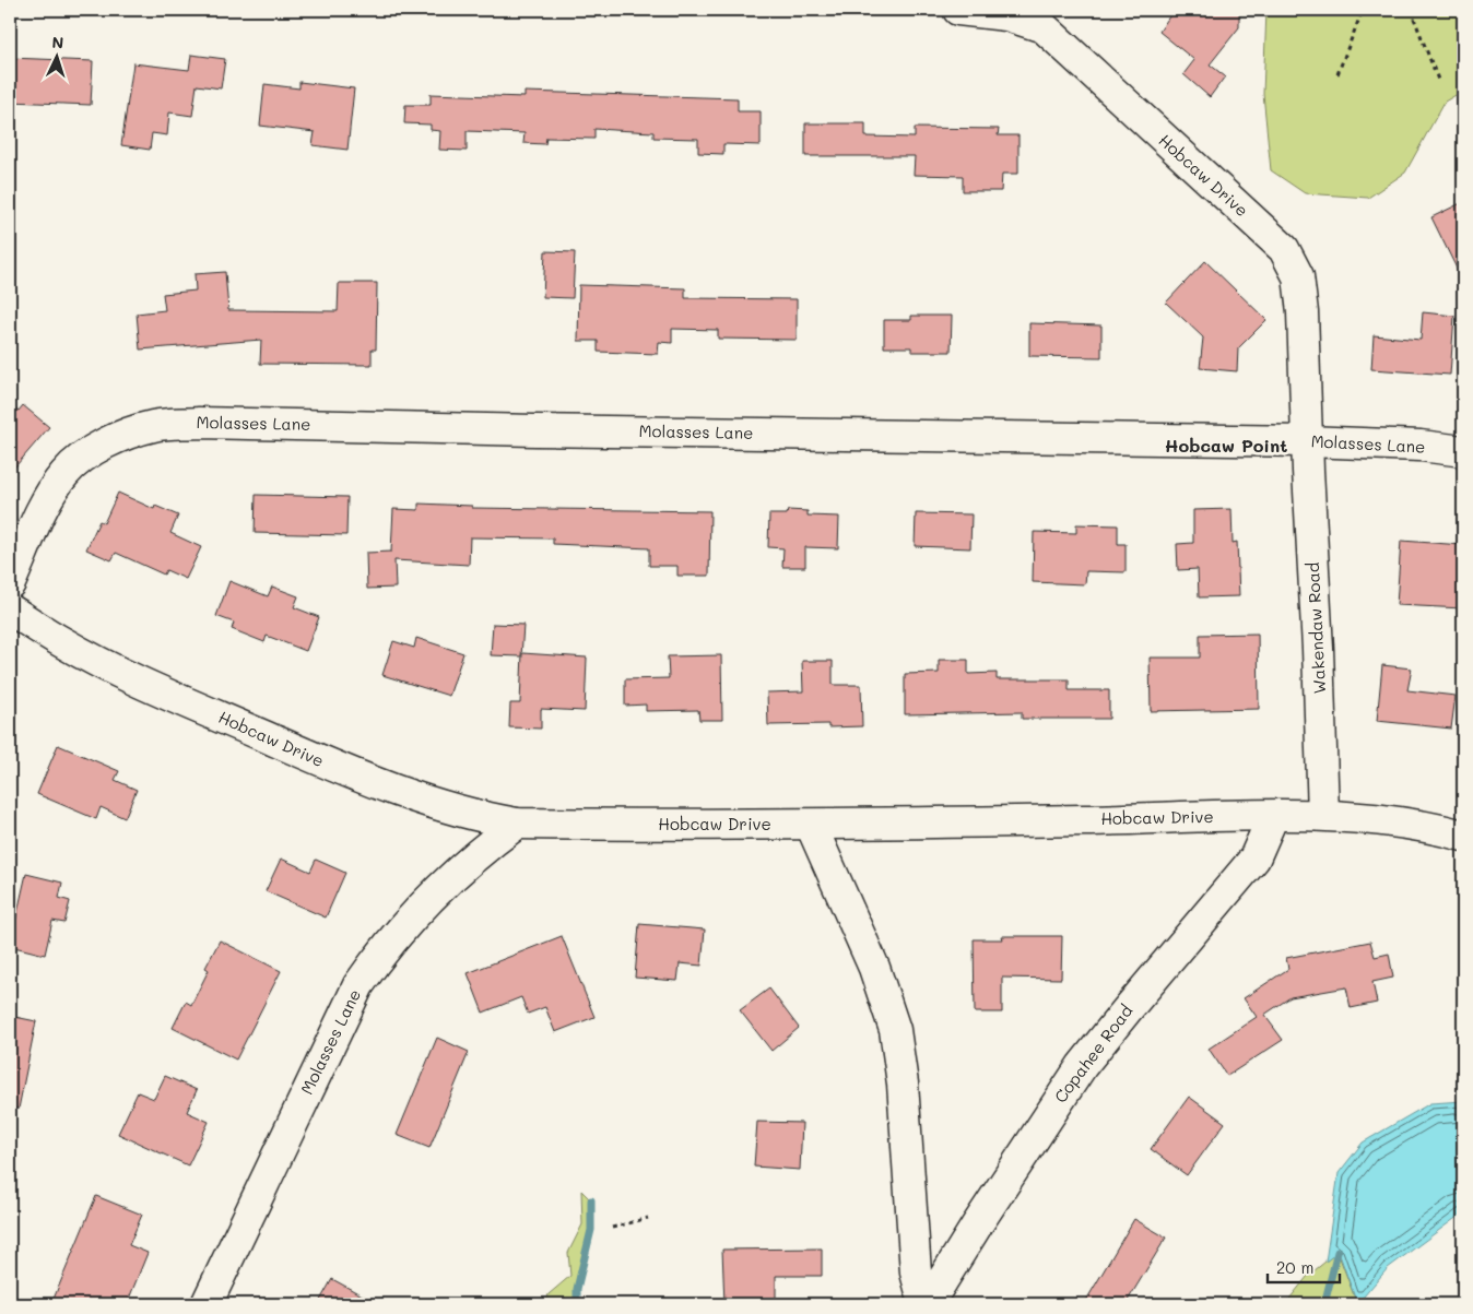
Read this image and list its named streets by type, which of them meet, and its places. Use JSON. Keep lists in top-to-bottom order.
{
  "streets": {
    "street": [
      "Hobcaw Drive",
      "Molasses Lane",
      "Wakendaw Road",
      "Copahee Road"
    ]
  },
  "crossings": [
    ["Hobcaw Drive", "Molasses Lane"],
    ["Hobcaw Drive", "Wakendaw Road"],
    ["Hobcaw Drive", "Copahee Road"],
    ["Molasses Lane", "Wakendaw Road"]
  ],
  "districts": ["Hobcaw Point"],
  "scale_bar": "20 m",
  "north": "top"
}
